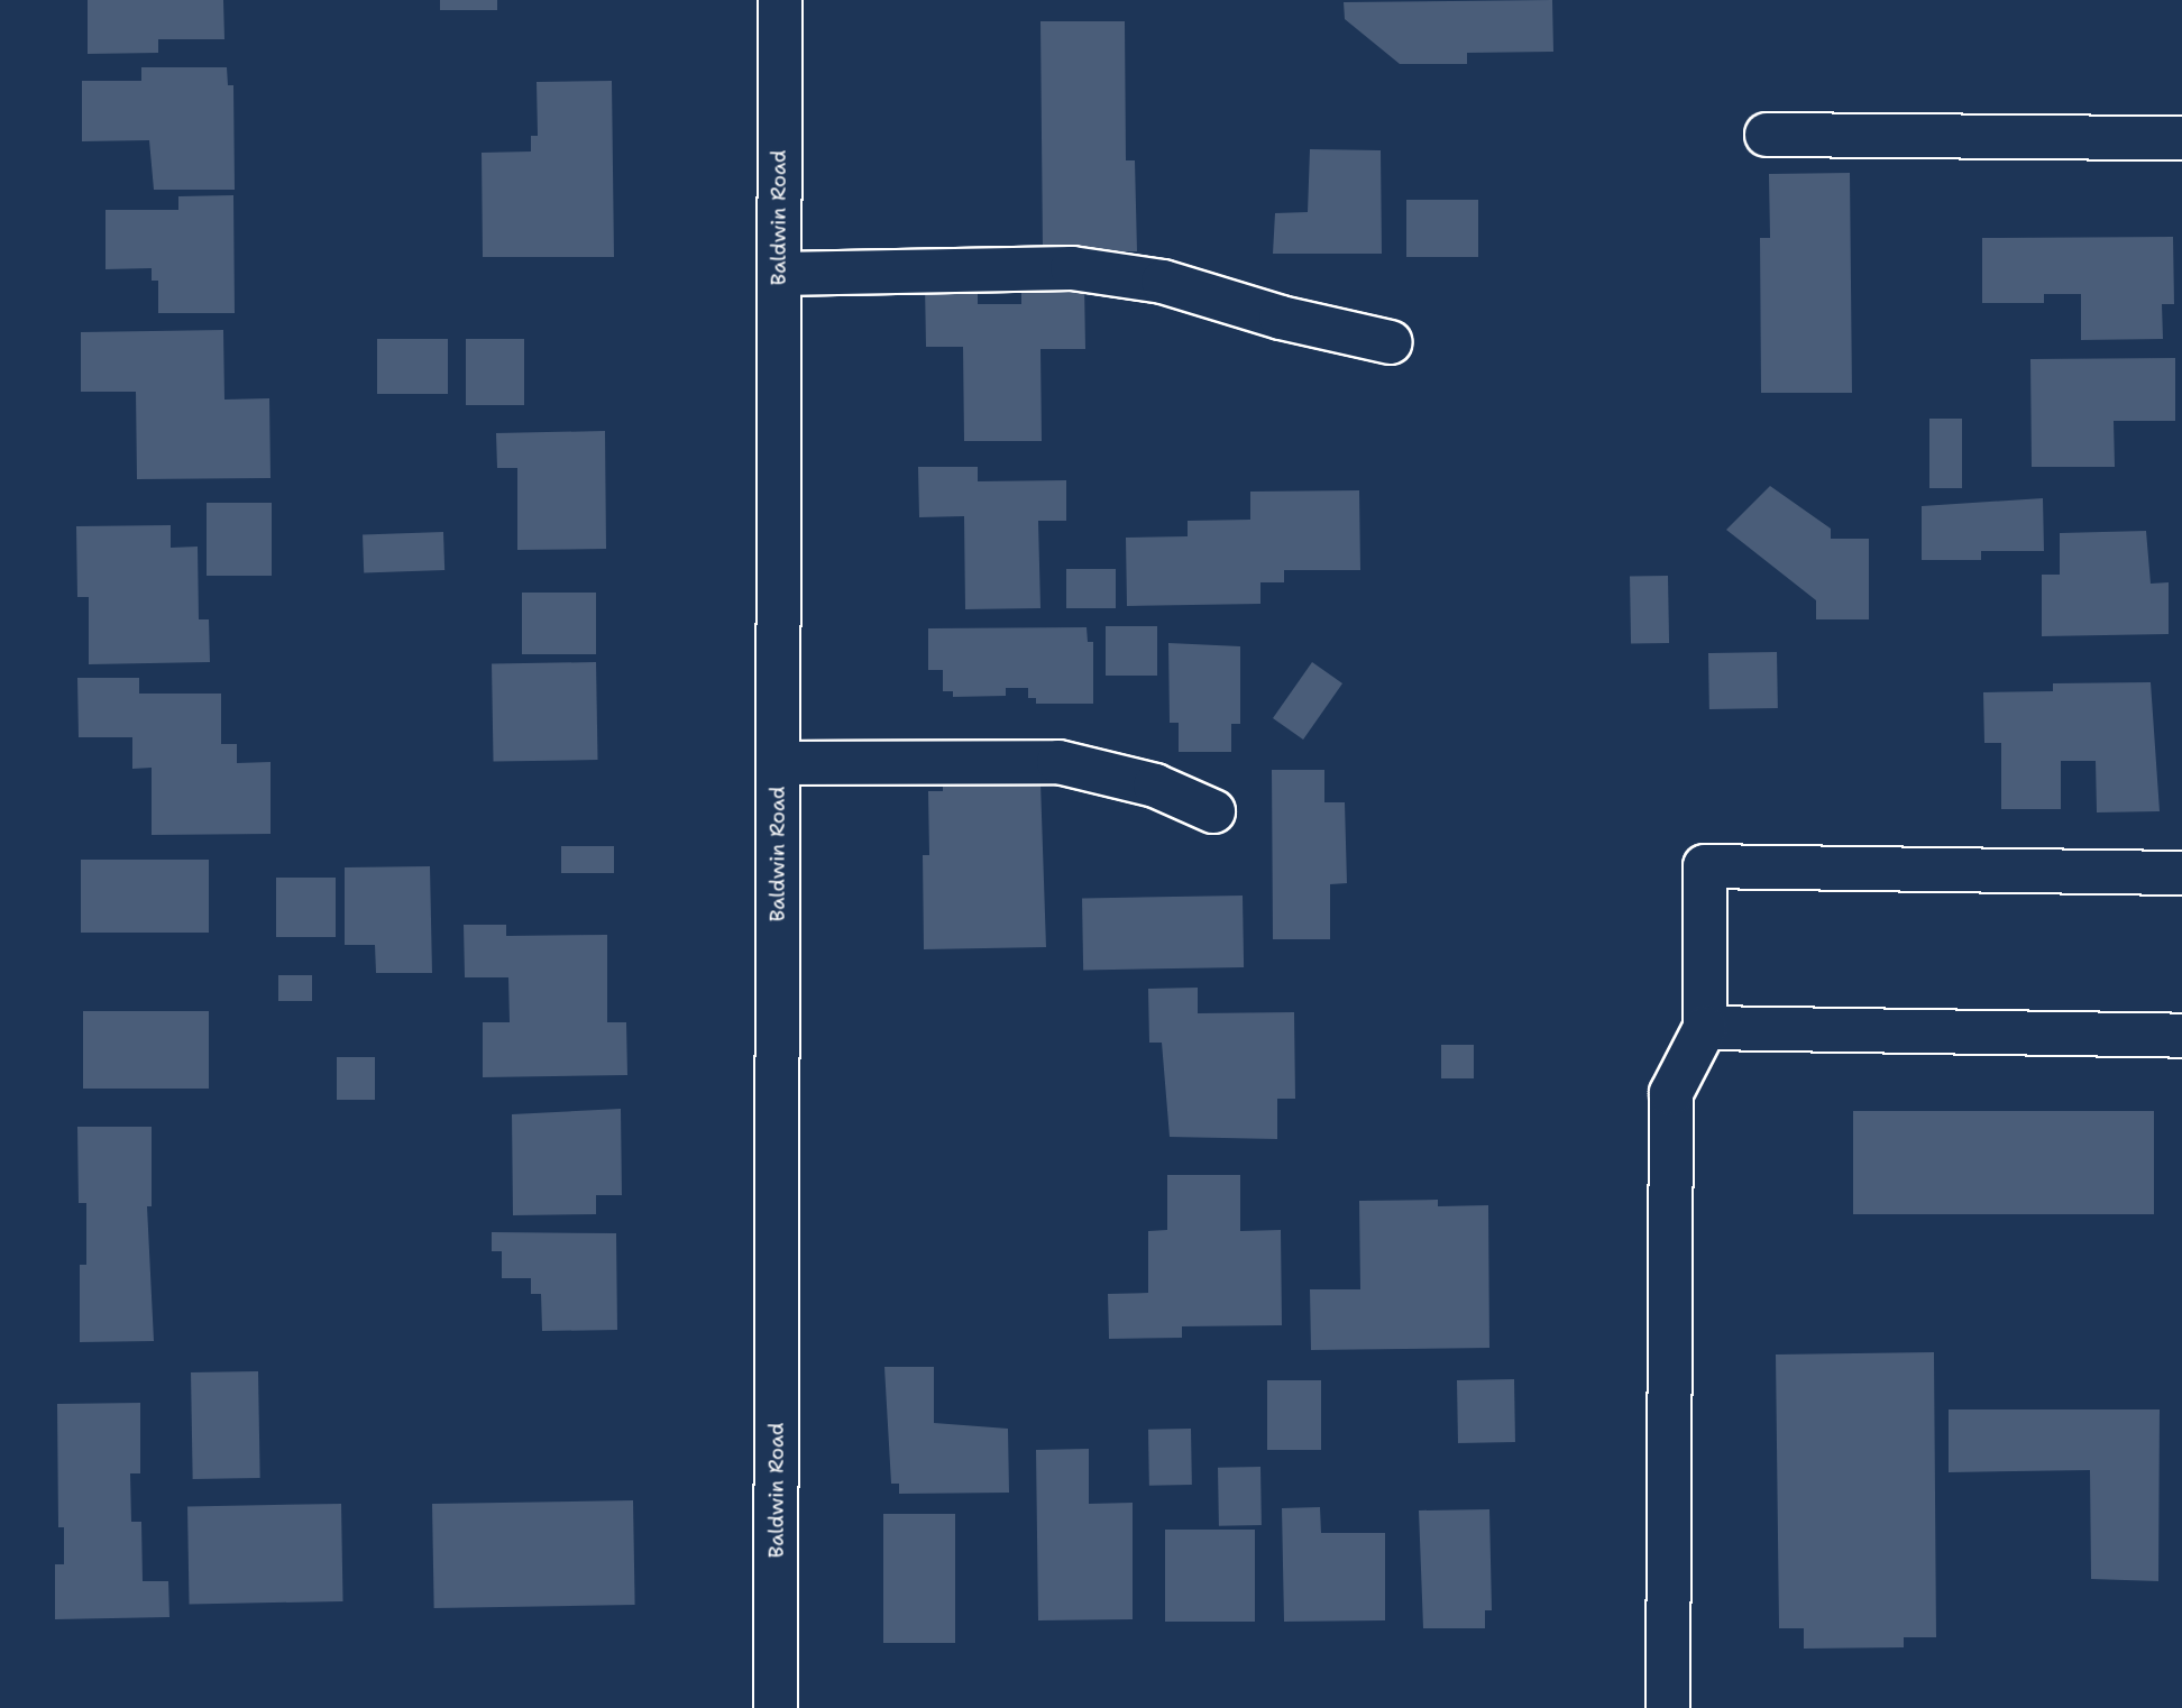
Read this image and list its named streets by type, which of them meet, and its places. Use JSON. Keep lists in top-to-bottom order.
{
  "streets": {
    "street": ["Baldwin Road"]
  }
}
